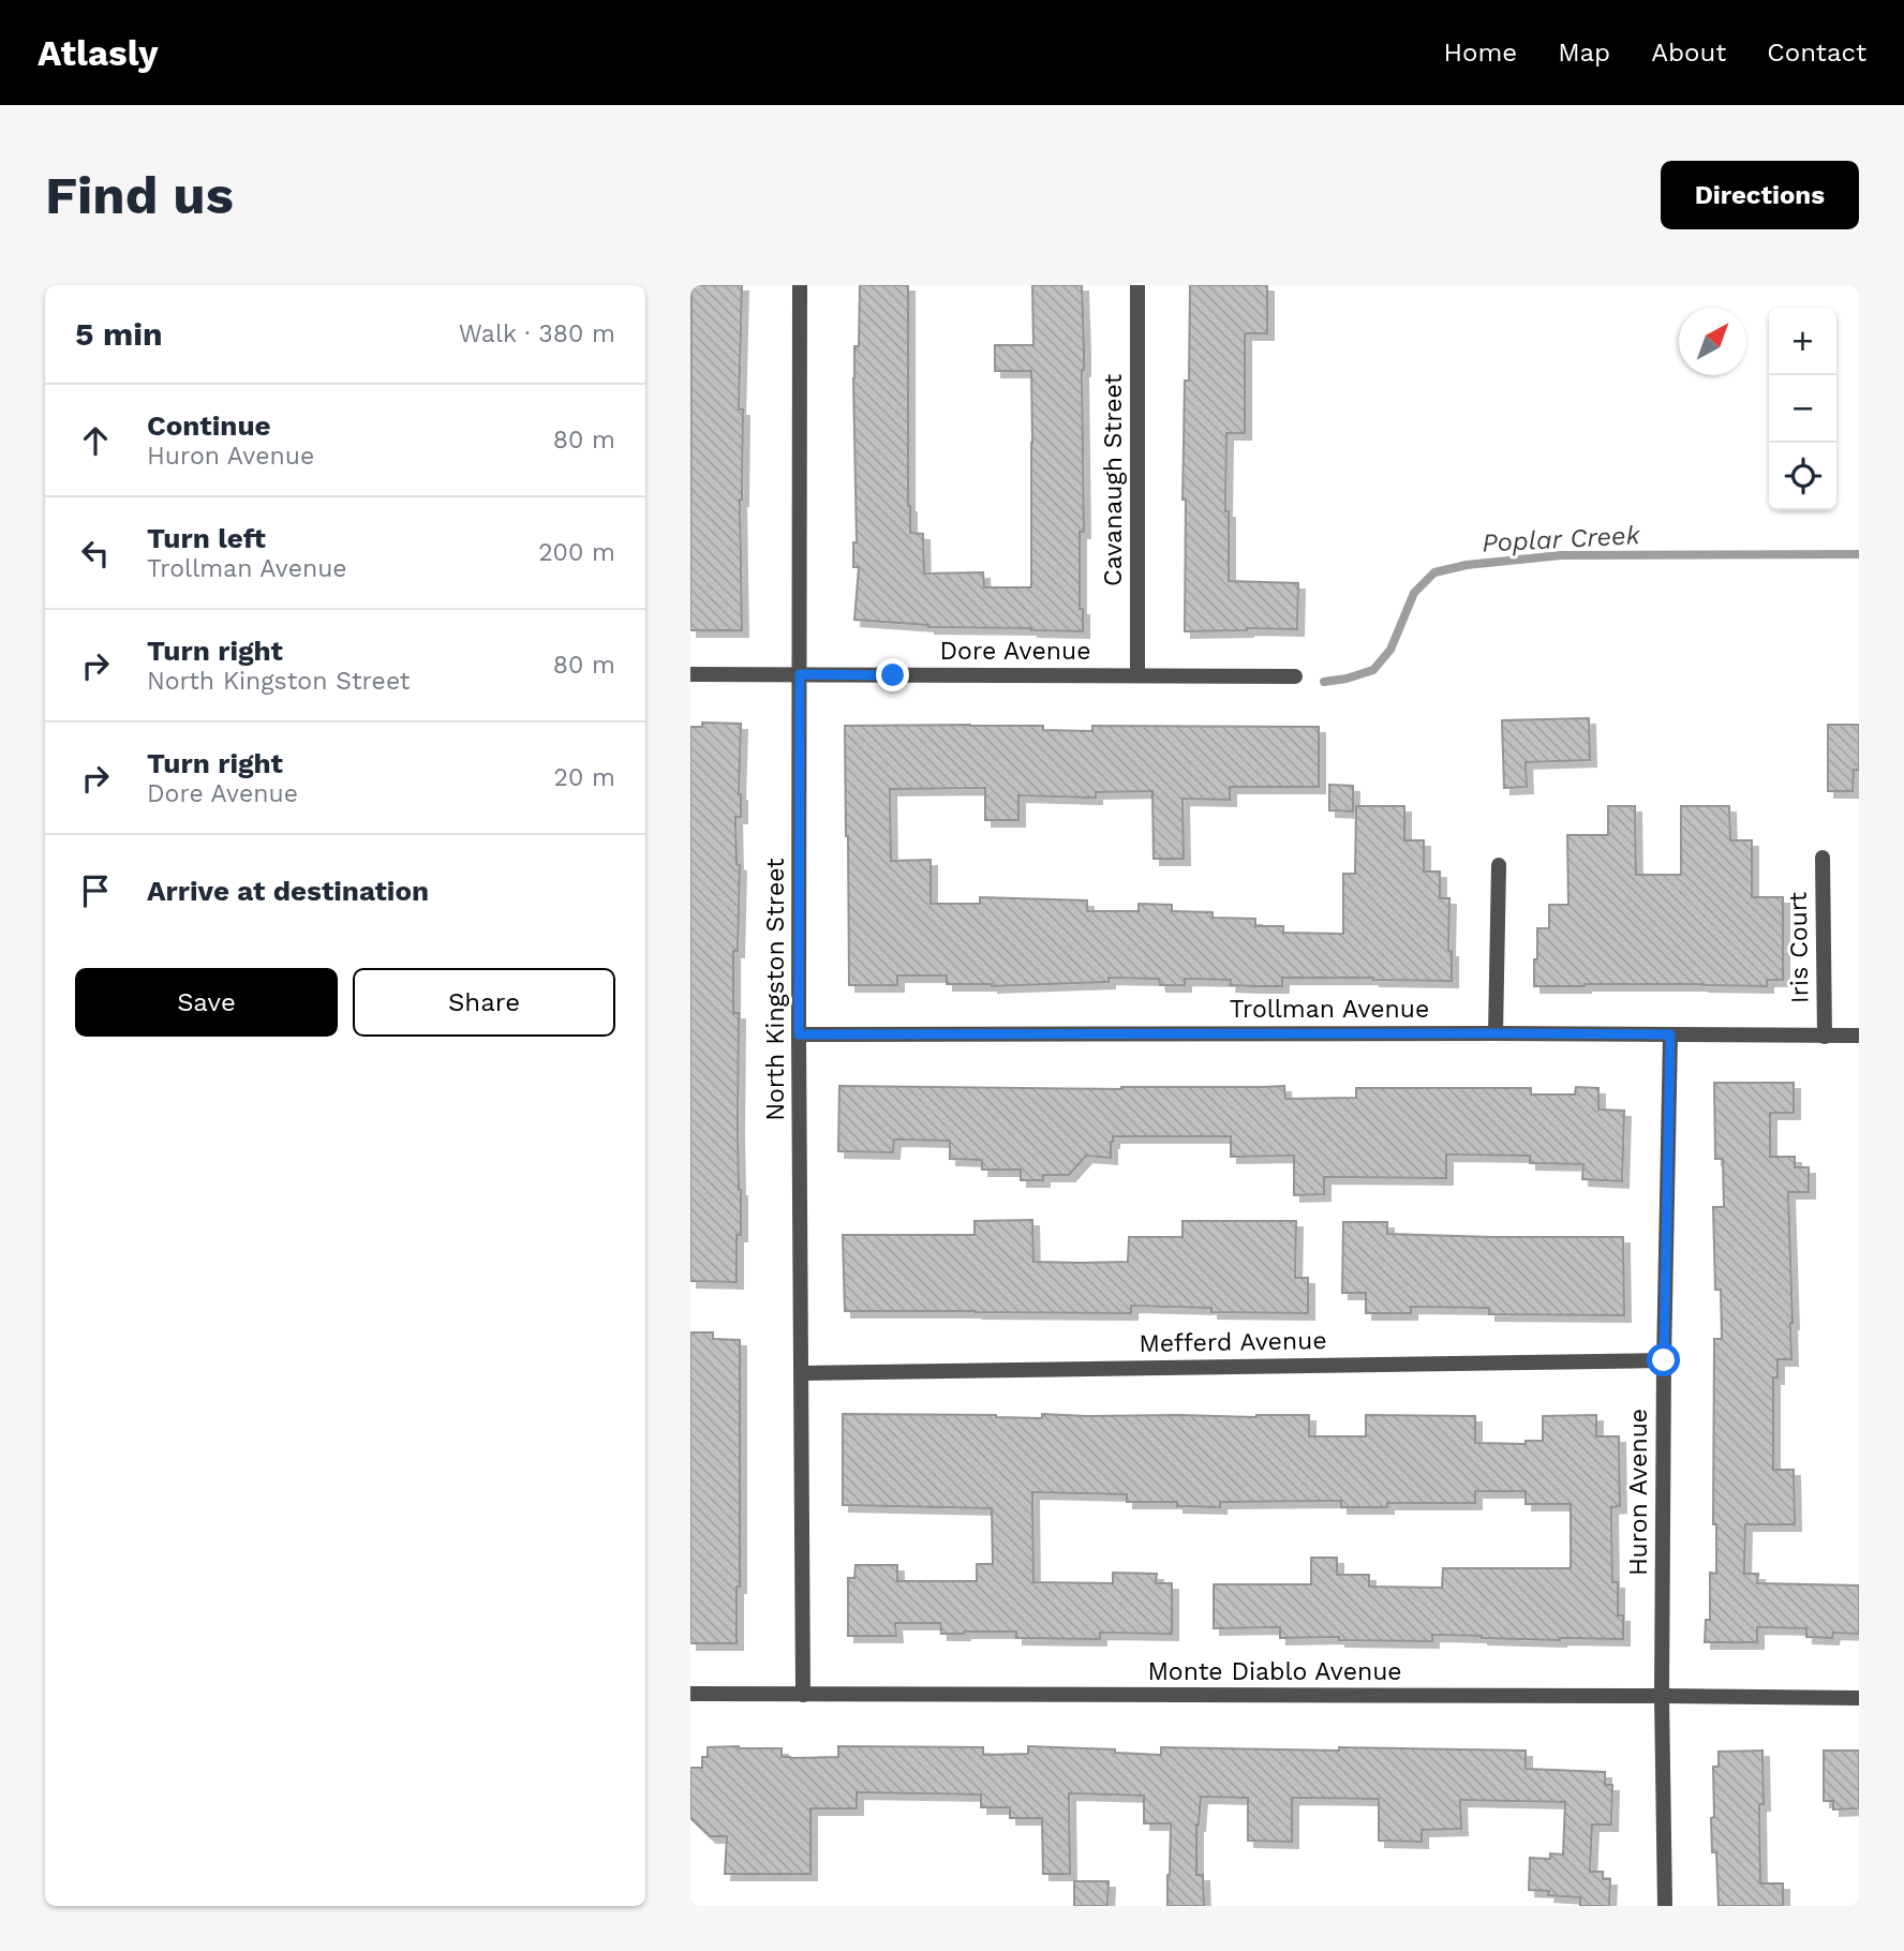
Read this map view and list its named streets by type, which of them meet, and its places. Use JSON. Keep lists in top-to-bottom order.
{
  "streets": {
    "street": [
      "Cavanaugh Street",
      "Dore Avenue",
      "Iris Court",
      "North Kingston Street",
      "Trollman Avenue",
      "Mefferd Avenue",
      "Huron Avenue",
      "Monte Diablo Avenue"
    ]
  },
  "crossings": [
    ["Cavanaugh Street", "Dore Avenue"],
    ["Dore Avenue", "North Kingston Street"],
    ["Iris Court", "Trollman Avenue"],
    ["North Kingston Street", "Trollman Avenue"],
    ["North Kingston Street", "Mefferd Avenue"],
    ["North Kingston Street", "Monte Diablo Avenue"],
    ["Trollman Avenue", "Huron Avenue"],
    ["Mefferd Avenue", "Huron Avenue"],
    ["Huron Avenue", "Monte Diablo Avenue"]
  ],
  "water": ["Poplar Creek"],
  "north": "top right",
  "page": {
    "header": "Atlasly",
    "nav": [
      "Home",
      "Map",
      "About",
      "Contact"
    ],
    "buttons": [
      "Directions",
      ["Save", "Share"]
    ],
    "title": "Find us",
    "heading": ["5 min", "Walk · 380 m"],
    "map_buttons": ["+", "−"],
    "list": [
      ["Continue", "Huron Avenue", "80 m"],
      ["Turn left", "Trollman Avenue", "200 m"],
      ["Turn right", "North Kingston Street", "80 m"],
      ["Turn right", "Dore Avenue", "20 m"],
      "Arrive at destination"
    ]
  }
}
